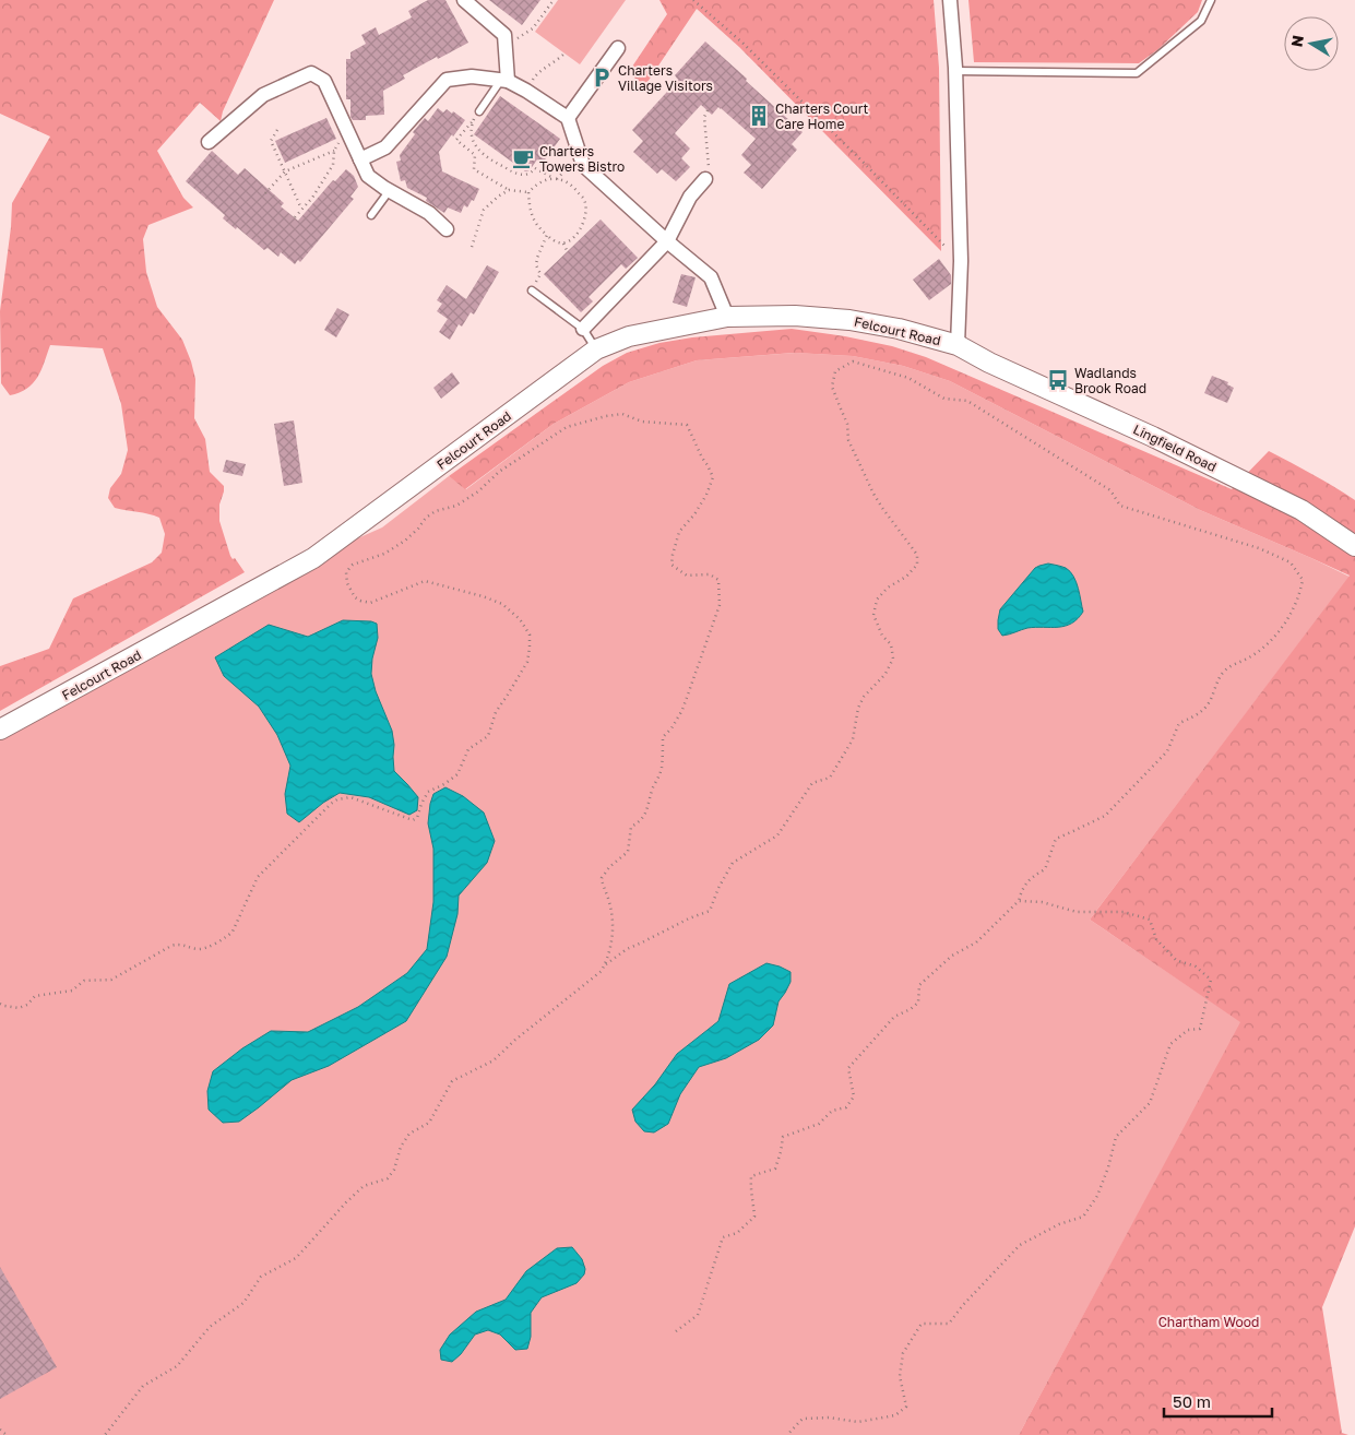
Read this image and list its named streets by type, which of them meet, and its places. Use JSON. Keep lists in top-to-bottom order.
{
  "streets": {
    "street": ["Felcourt Road", "Lingfield Road"]
  },
  "crossings": [
    ["Felcourt Road", "Lingfield Road"]
  ],
  "parks": ["Chartham Wood"],
  "places": {
    "parking": ["Charters Village Visitors"],
    "building": ["Charters Court Care Home"],
    "cafe": ["Charters Towers Bistro"],
    "bus stop": ["Wadlands Brook Road"]
  },
  "scale_bar": "50 m",
  "north": "left"
}
